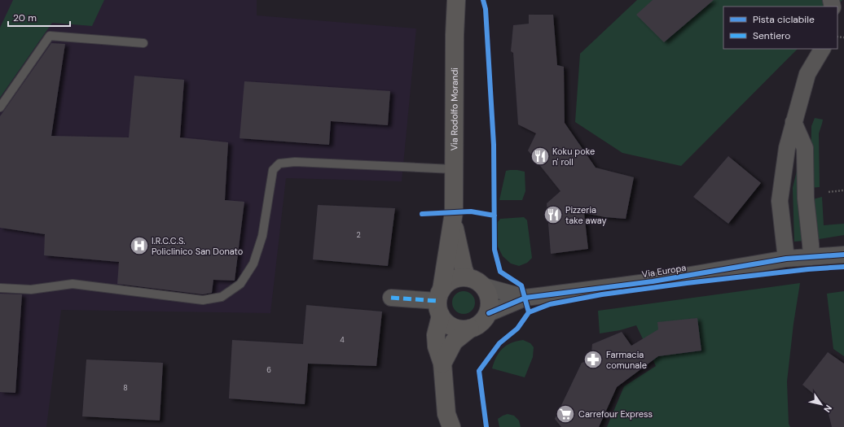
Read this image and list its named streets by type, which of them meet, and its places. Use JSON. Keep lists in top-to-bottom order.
{
  "streets": {
    "street": ["Via Rodolfo Morandi", "Via Europa"]
  },
  "crossings": [
    ["Via Rodolfo Morandi", "Via Europa"]
  ],
  "places": {
    "restaurant": ["Koku poke n' roll", "Pizzeria take away"],
    "hospital": ["I.R.C.C.S. Policlinico San Donato"],
    "pharmacy": ["Farmacia comunale"],
    "supermarket": ["Carrefour Express"]
  },
  "house_numbers": [
    "2",
    "4",
    "6",
    "8"
  ],
  "legend": ["Pista ciclabile", "Sentiero"],
  "scale_bar": "20 m",
  "north": "bottom right"
}
